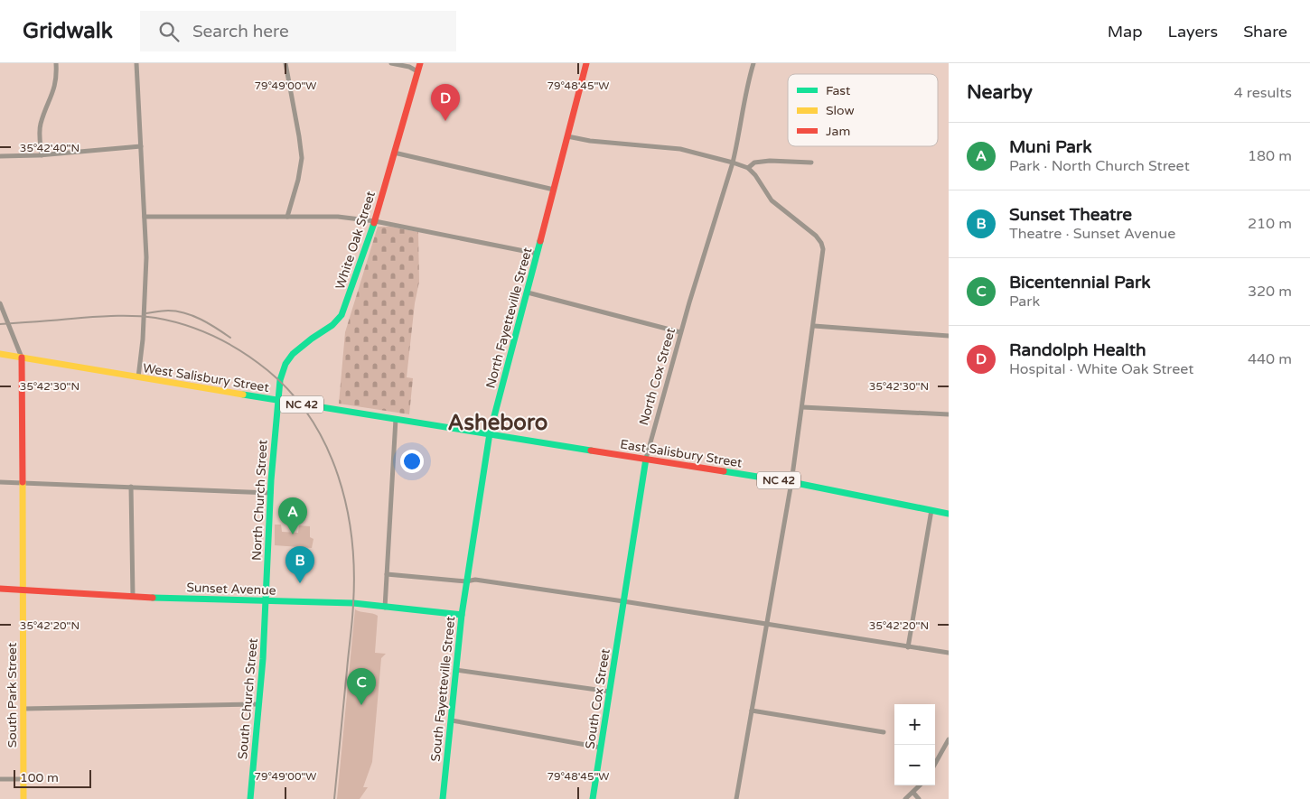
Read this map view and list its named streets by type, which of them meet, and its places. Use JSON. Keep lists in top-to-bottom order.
{
  "streets": {
    "main road": [
      "White Oak Street",
      "North Fayetteville Street",
      "North Cox Street",
      "West Salisbury Street",
      "NC 42",
      "East Salisbury Street",
      "North Church Street",
      "Sunset Avenue",
      "South Fayetteville Street",
      "South Park Street",
      "South Church Street",
      "South Cox Street"
    ]
  },
  "crossings": [
    ["White Oak Street", "West Salisbury Street"],
    ["White Oak Street", "North Church Street"],
    ["North Fayetteville Street", "West Salisbury Street"],
    ["North Fayetteville Street", "East Salisbury Street"],
    ["North Fayetteville Street", "South Fayetteville Street"],
    ["North Cox Street", "East Salisbury Street"],
    ["North Cox Street", "South Cox Street"],
    ["West Salisbury Street", "East Salisbury Street"],
    ["West Salisbury Street", "North Church Street"],
    ["West Salisbury Street", "South Park Street"],
    ["North Church Street", "Sunset Avenue"],
    ["North Church Street", "South Church Street"],
    ["Sunset Avenue", "South Fayetteville Street"],
    ["Sunset Avenue", "South Park Street"],
    ["Sunset Avenue", "South Church Street"]
  ],
  "districts": ["Asheboro"],
  "legend": ["Fast", "Slow", "Jam"],
  "scale_bar": "100 m",
  "page": {
    "header": "Gridwalk",
    "search": "Search here",
    "nav": ["Map", "Layers", "Share"],
    "heading": ["Nearby", "4 results"],
    "pins": [
      "D",
      "A",
      "B",
      "C"
    ],
    "list": [
      {
        "mark": "A",
        "name": "Muni Park",
        "note": "Park · North Church Street",
        "value": "180 m"
      },
      {
        "mark": "B",
        "name": "Sunset Theatre",
        "note": "Theatre · Sunset Avenue",
        "value": "210 m"
      },
      {
        "mark": "C",
        "name": "Bicentennial Park",
        "note": "Park",
        "value": "320 m"
      },
      {
        "mark": "D",
        "name": "Randolph Health",
        "note": "Hospital · White Oak Street",
        "value": "440 m"
      }
    ],
    "map_buttons": ["+", "−"],
    "scale": "100 m"
  },
  "coordinates": [
    "79°49'00\"W",
    "79°48'45\"W",
    "35°42'40\"N",
    "35°42'30\"N",
    "35°42'20\"N"
  ]
}
